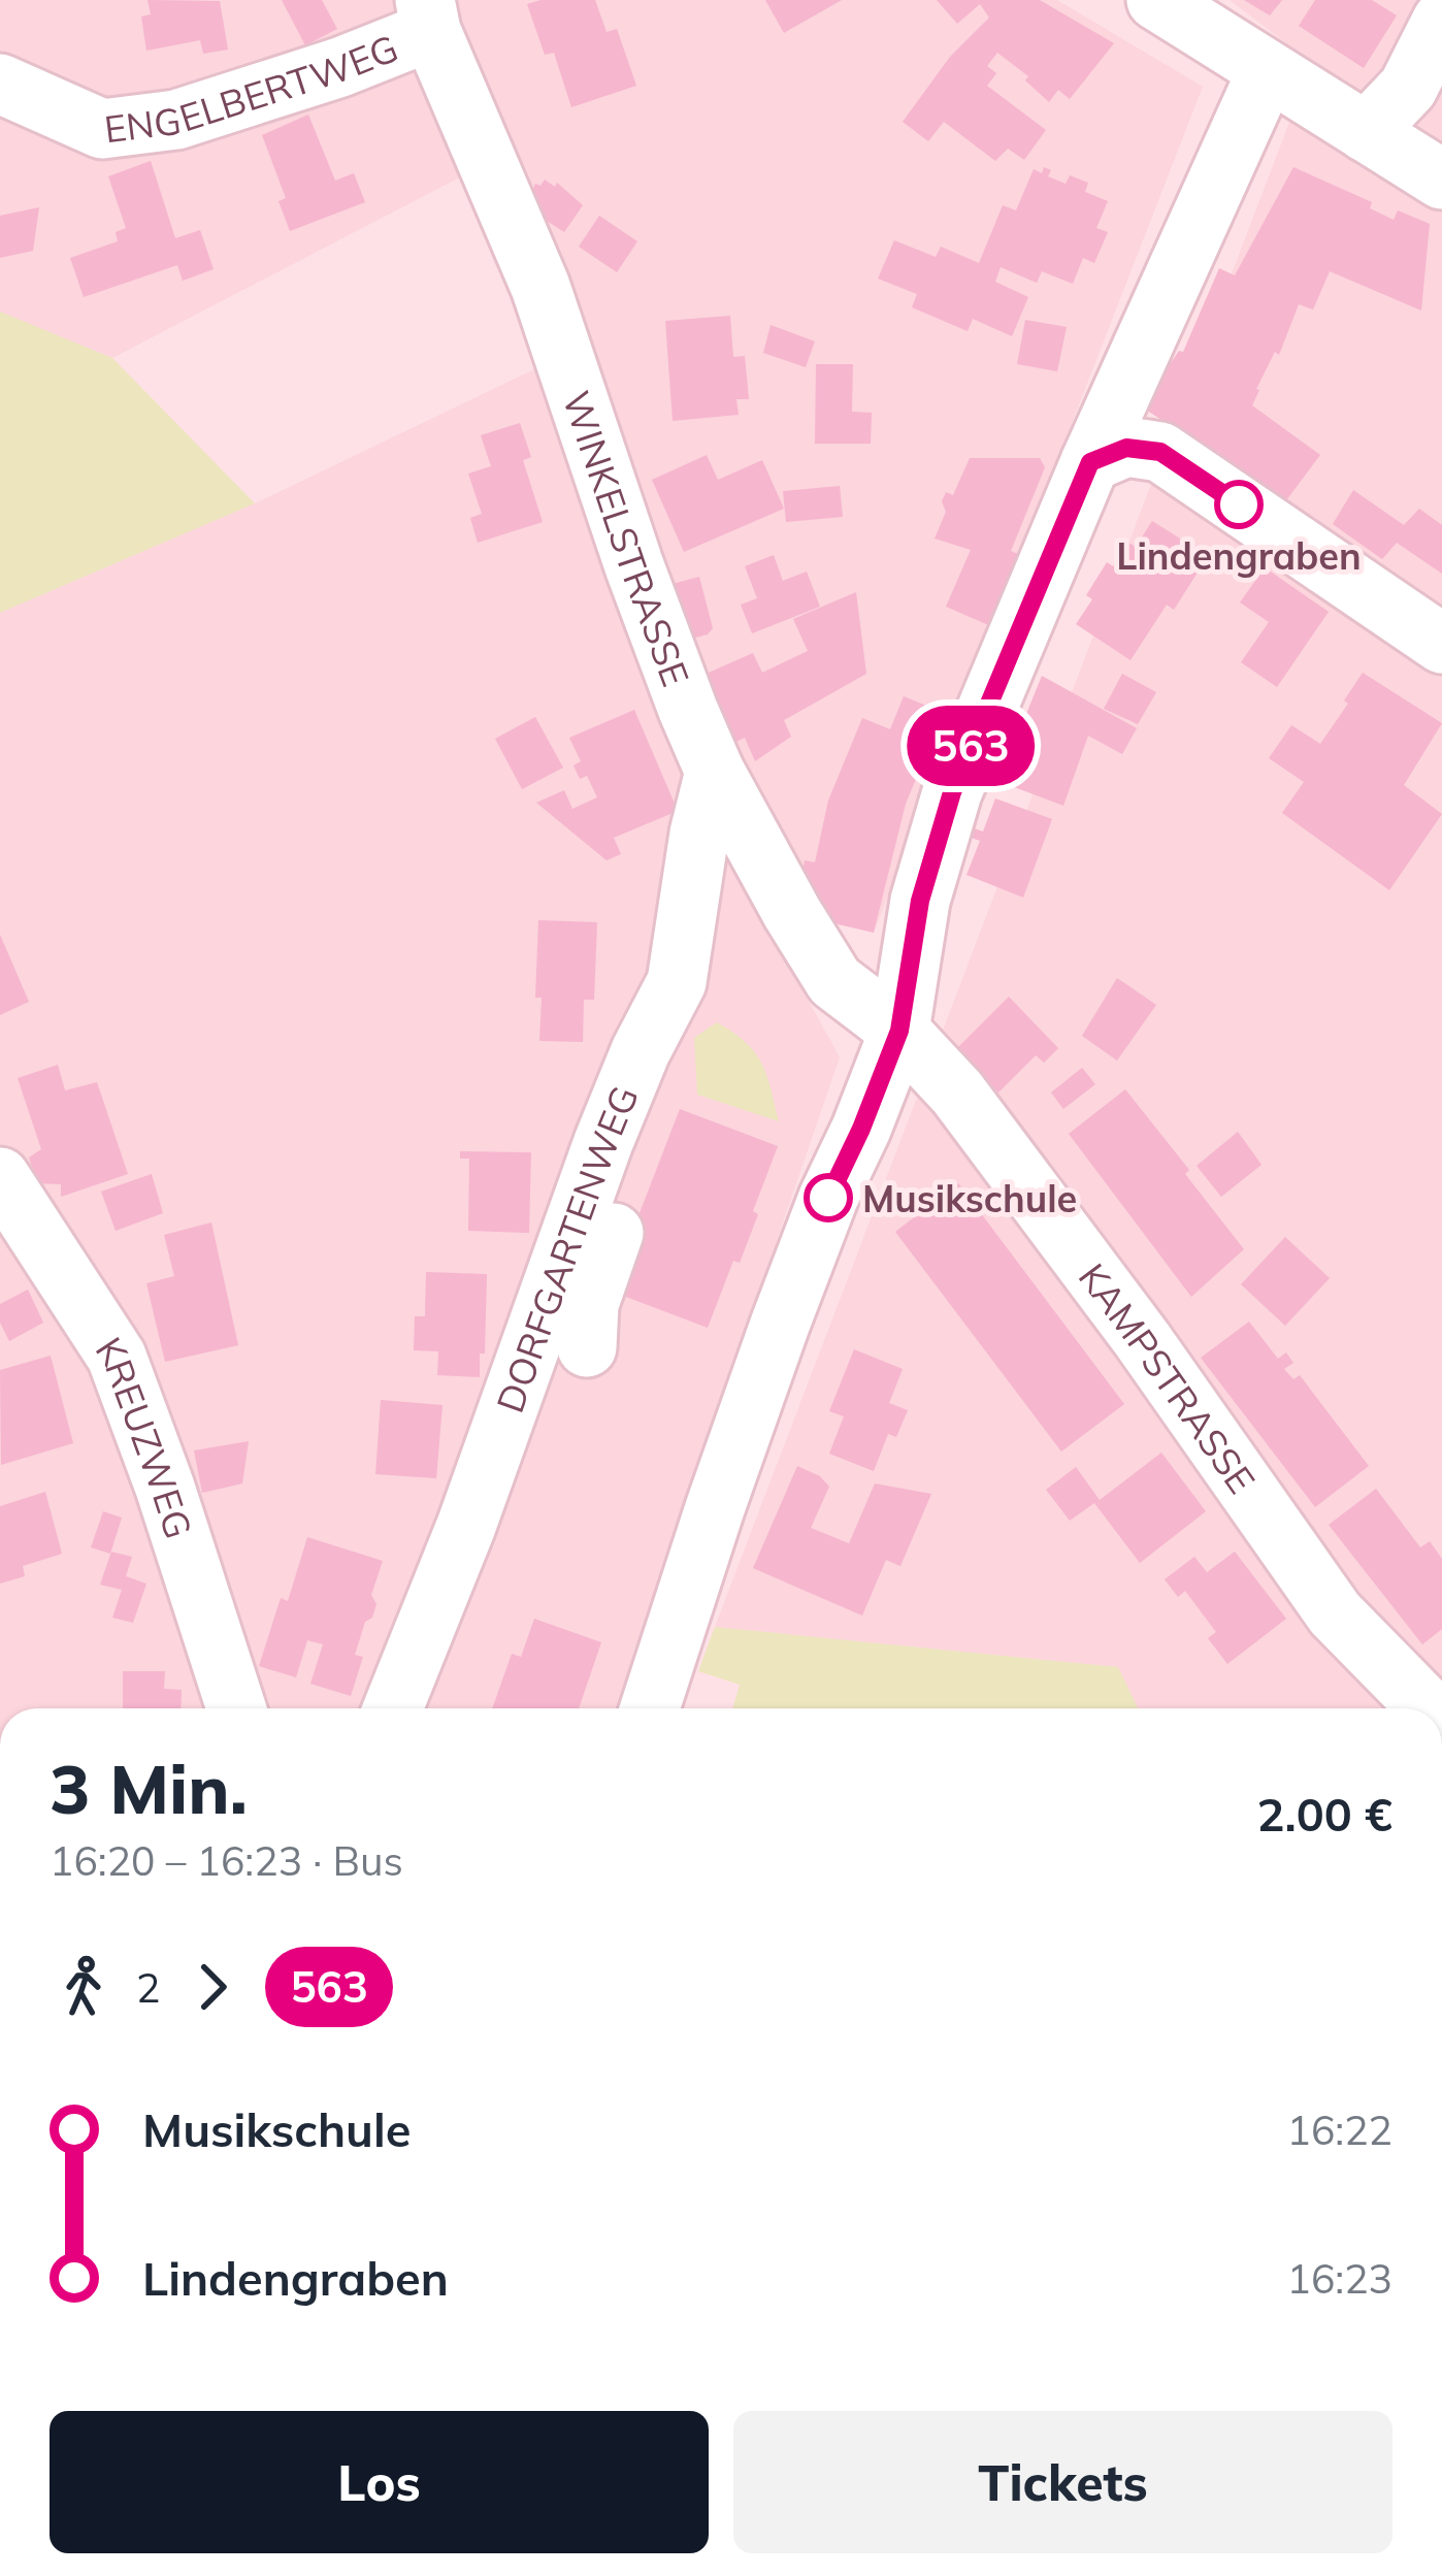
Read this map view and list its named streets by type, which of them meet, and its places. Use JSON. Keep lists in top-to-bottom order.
{
  "streets": {
    "street": [
      "ENGELBERTWEG",
      "WINKELSTRASSE",
      "DORFGARTENWEG",
      "KAMPSTRASSE",
      "KREUZWEG"
    ]
  },
  "crossings": [
    ["ENGELBERTWEG", "WINKELSTRASSE"],
    ["WINKELSTRASSE", "DORFGARTENWEG"],
    ["WINKELSTRASSE", "KAMPSTRASSE"]
  ],
  "places": ["Lindengraben", "Musikschule"],
  "lines": ["bus line 563"],
  "page": {
    "on_map": "563",
    "heading": ["3 Min.", "16:20 – 16:23 · Bus", "2.00 €"],
    "legs": ["2", "563"],
    "list": [
      {
        "name": "Musikschule",
        "value": "16:22"
      },
      {
        "name": "Lindengraben",
        "value": "16:23"
      }
    ],
    "buttons": ["Los", "Tickets"]
  }
}
